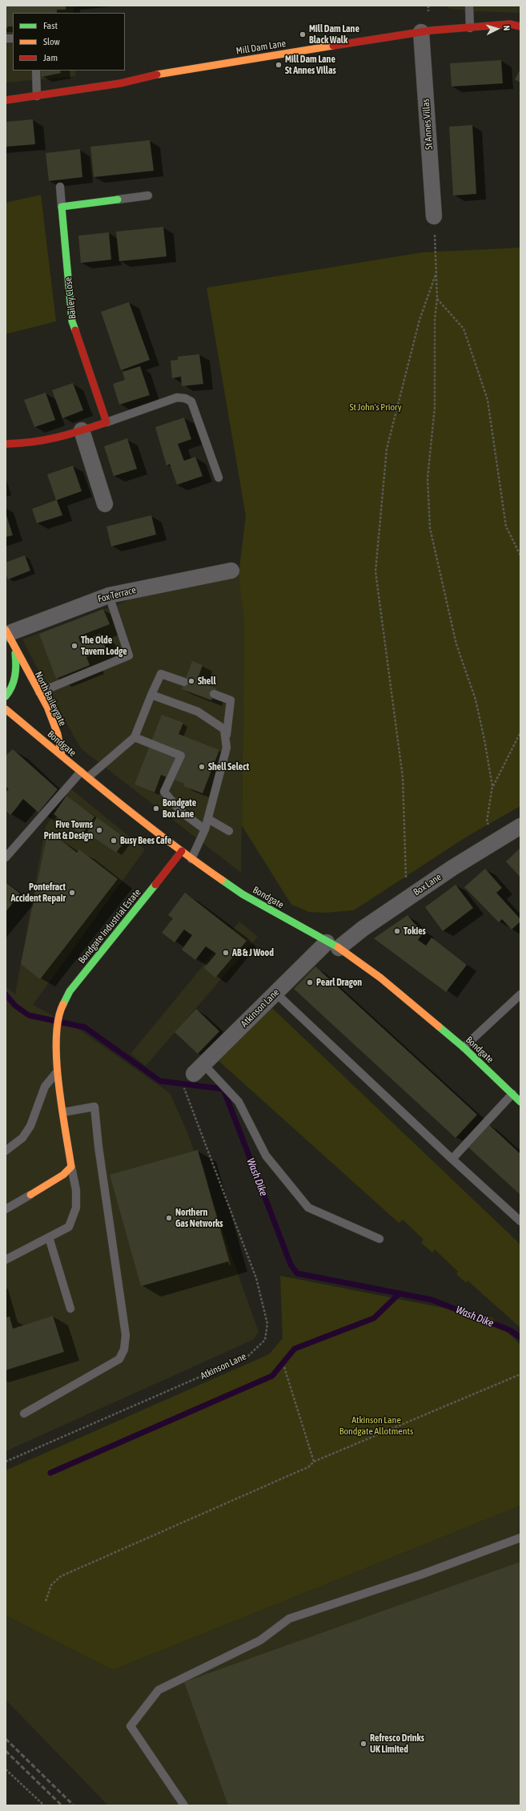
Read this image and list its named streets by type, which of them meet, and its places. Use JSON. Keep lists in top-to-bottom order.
{
  "streets": {
    "main road": [
      "Mill Dam Lane",
      "Bailey Close",
      "North Baileygate",
      "Bondgate",
      "Bondgate Industrial Estate"
    ],
    "street": [
      "St Annes Villas",
      "Fox Terrace",
      "Box Lane",
      "Atkinson Lane"
    ]
  },
  "crossings": [
    ["Mill Dam Lane", "St Annes Villas"],
    ["Fox Terrace", "North Baileygate"],
    ["North Baileygate", "Bondgate"],
    ["Bondgate", "Box Lane"],
    ["Bondgate", "Bondgate Industrial Estate"],
    ["Bondgate", "Atkinson Lane"],
    ["Box Lane", "Atkinson Lane"]
  ],
  "water": ["Wash Dike"],
  "parks": ["St John's Priory", "Atkinson Lane Bondgate Allotments"],
  "places": [
    "Mill Dam Lane Black Walk",
    "Mill Dam Lane St Annes Villas",
    "The Olde Tavern Lodge",
    "Shell",
    "Shell Select",
    "Bondgate Box Lane",
    "Five Towns Print & Design",
    "Busy Bees Cafe",
    "Pontefract Accident Repair",
    "Tokies",
    "AB & J Wood",
    "Pearl Dragon",
    "Northern Gas Networks",
    "Refresco Drinks UK Limited"
  ],
  "legend": ["Fast", "Slow", "Jam"],
  "north": "right"
}
